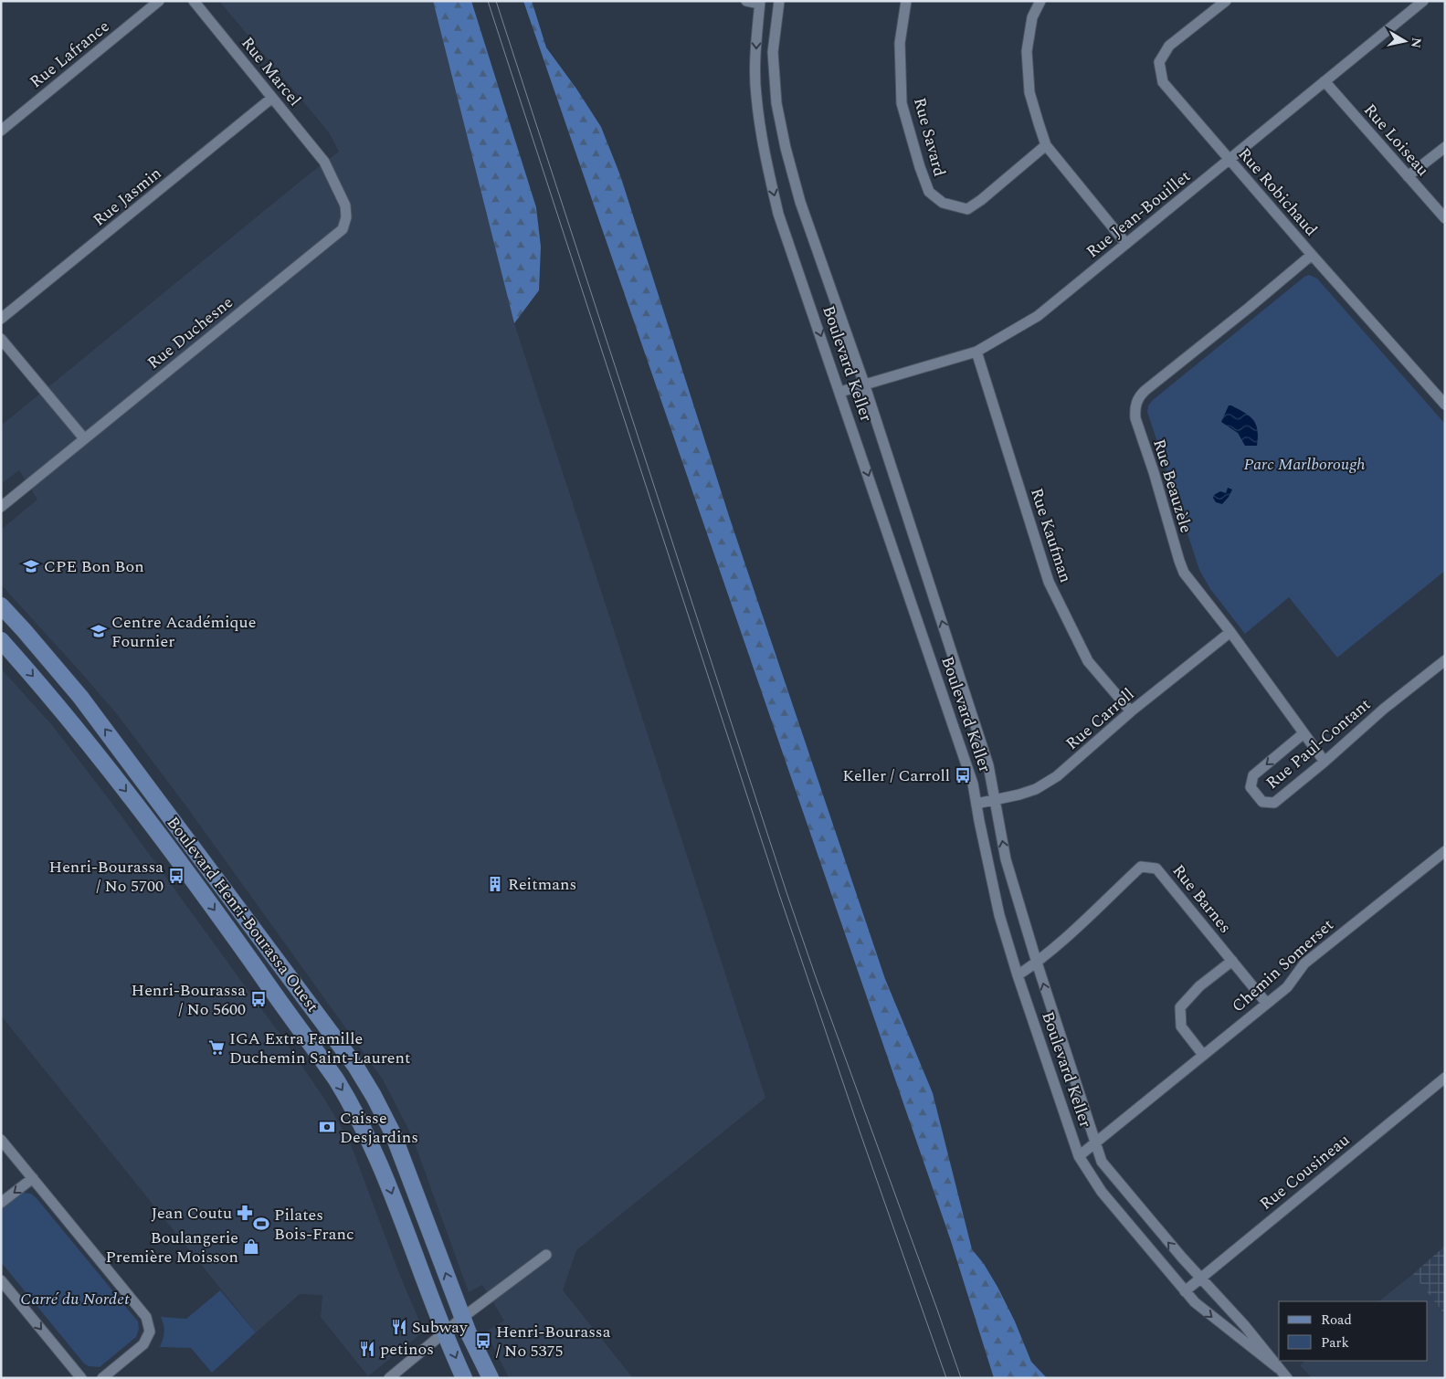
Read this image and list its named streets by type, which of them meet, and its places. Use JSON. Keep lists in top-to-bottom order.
{
  "streets": {
    "main road": ["Boulevard Henri-Bourassa Ouest"],
    "street": [
      "Rue Lafrance",
      "Rue Marcel",
      "Rue Savard",
      "Rue Loiseau",
      "Rue Robichaud",
      "Rue Jasmin",
      "Rue Jean-Bouillet",
      "Rue Duchesne",
      "Boulevard Keller",
      "Rue Beauzèle",
      "Rue Kaufman",
      "Rue Carroll",
      "Rue Paul-Contant",
      "Rue Barnes",
      "Chemin Somerset",
      "Rue Cousineau"
    ]
  },
  "crossings": [
    ["Rue Marcel", "Rue Jasmin"],
    ["Rue Marcel", "Rue Duchesne"],
    ["Rue Loiseau", "Rue Jean-Bouillet"],
    ["Rue Robichaud", "Rue Jean-Bouillet"],
    ["Rue Robichaud", "Rue Beauzèle"],
    ["Rue Jean-Bouillet", "Boulevard Keller"],
    ["Rue Jean-Bouillet", "Rue Kaufman"],
    ["Boulevard Keller", "Rue Carroll"],
    ["Boulevard Keller", "Rue Barnes"],
    ["Boulevard Keller", "Chemin Somerset"],
    ["Boulevard Keller", "Rue Cousineau"],
    ["Rue Beauzèle", "Rue Carroll"],
    ["Rue Beauzèle", "Rue Paul-Contant"],
    ["Rue Kaufman", "Rue Carroll"],
    ["Rue Barnes", "Chemin Somerset"]
  ],
  "parks": ["Parc Marlborough", "Carré du Nordet"],
  "places": {
    "school or university": ["CPE Bon Bon", "Centre Académique Fournier"],
    "bus stop": [
      "Keller / Carroll",
      "Henri-Bourassa / No 5700",
      "Henri-Bourassa / No 5600",
      "Henri-Bourassa / No 5375"
    ],
    "building": ["Reitmans"],
    "supermarket": ["IGA Extra Famille Duchemin Saint-Laurent"],
    "bank": ["Caisse Desjardins"],
    "pharmacy": ["Jean Coutu"],
    "sports": ["Pilates Bois-Franc"],
    "shop": ["Boulangerie Première Moisson"],
    "restaurant": ["Subway", "petinos"]
  },
  "legend": ["Road", "Park"],
  "north": "right"
}
